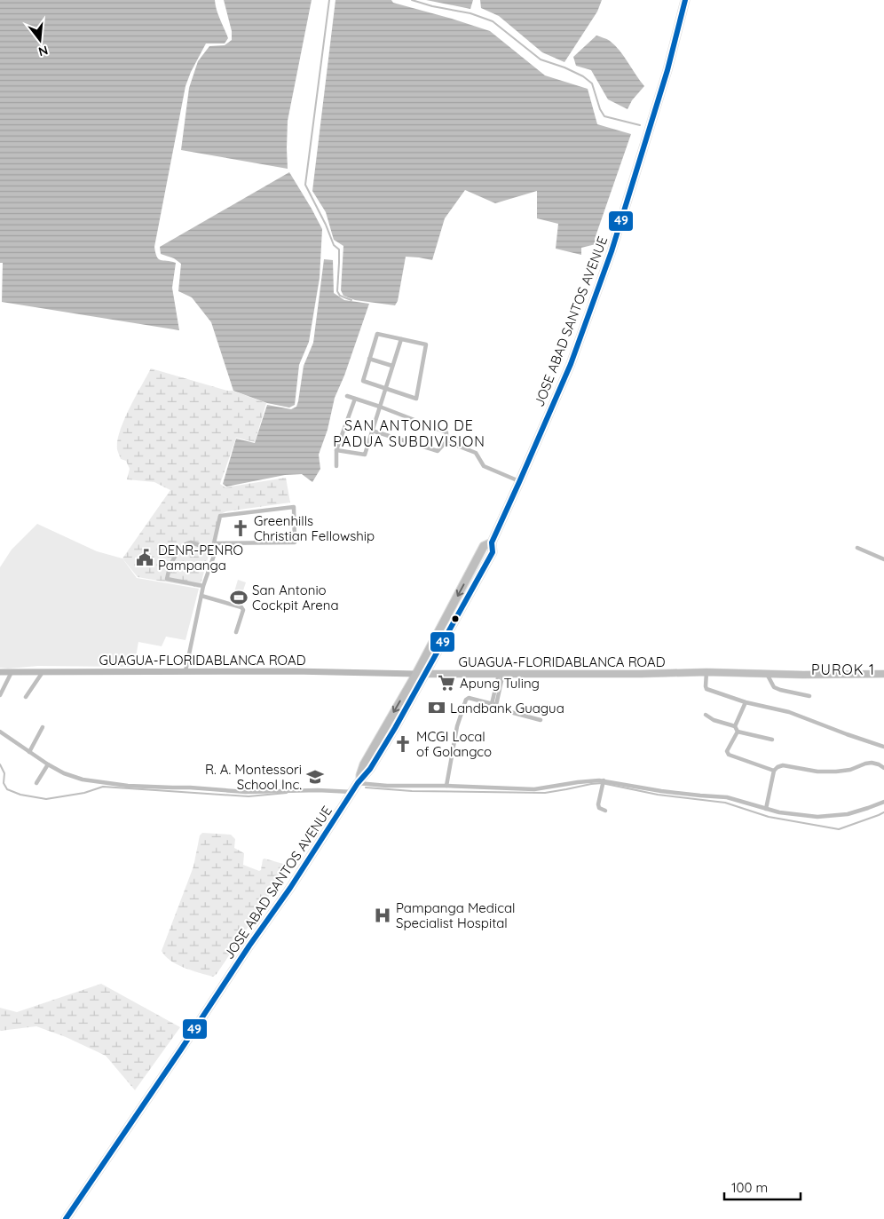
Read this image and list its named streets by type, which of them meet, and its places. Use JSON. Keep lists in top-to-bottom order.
{
  "streets": {
    "highway": ["JOSE ABAD SANTOS AVENUE"],
    "main road": ["GUAGUA-FLORIDABLANCA ROAD"]
  },
  "crossings": [
    ["JOSE ABAD SANTOS AVENUE", "GUAGUA-FLORIDABLANCA ROAD"]
  ],
  "districts": ["SAN ANTONIO DE PADUA SUBDIVISION", "PUROK 1"],
  "places": {
    "church": ["Greenhills Christian Fellowship", "MCGI Local of Golangco"],
    "public building": ["DENR-PENRO Pampanga"],
    "sports": ["San Antonio Cockpit Arena"],
    "supermarket": ["Apung Tuling"],
    "bank": ["Landbank Guagua"],
    "school or university": ["R. A. Montessori School Inc."],
    "hospital": ["Pampanga Medical Specialist Hospital"]
  },
  "lines": ["transit line 49"],
  "scale_bar": "100 m",
  "north": "bottom"
}
